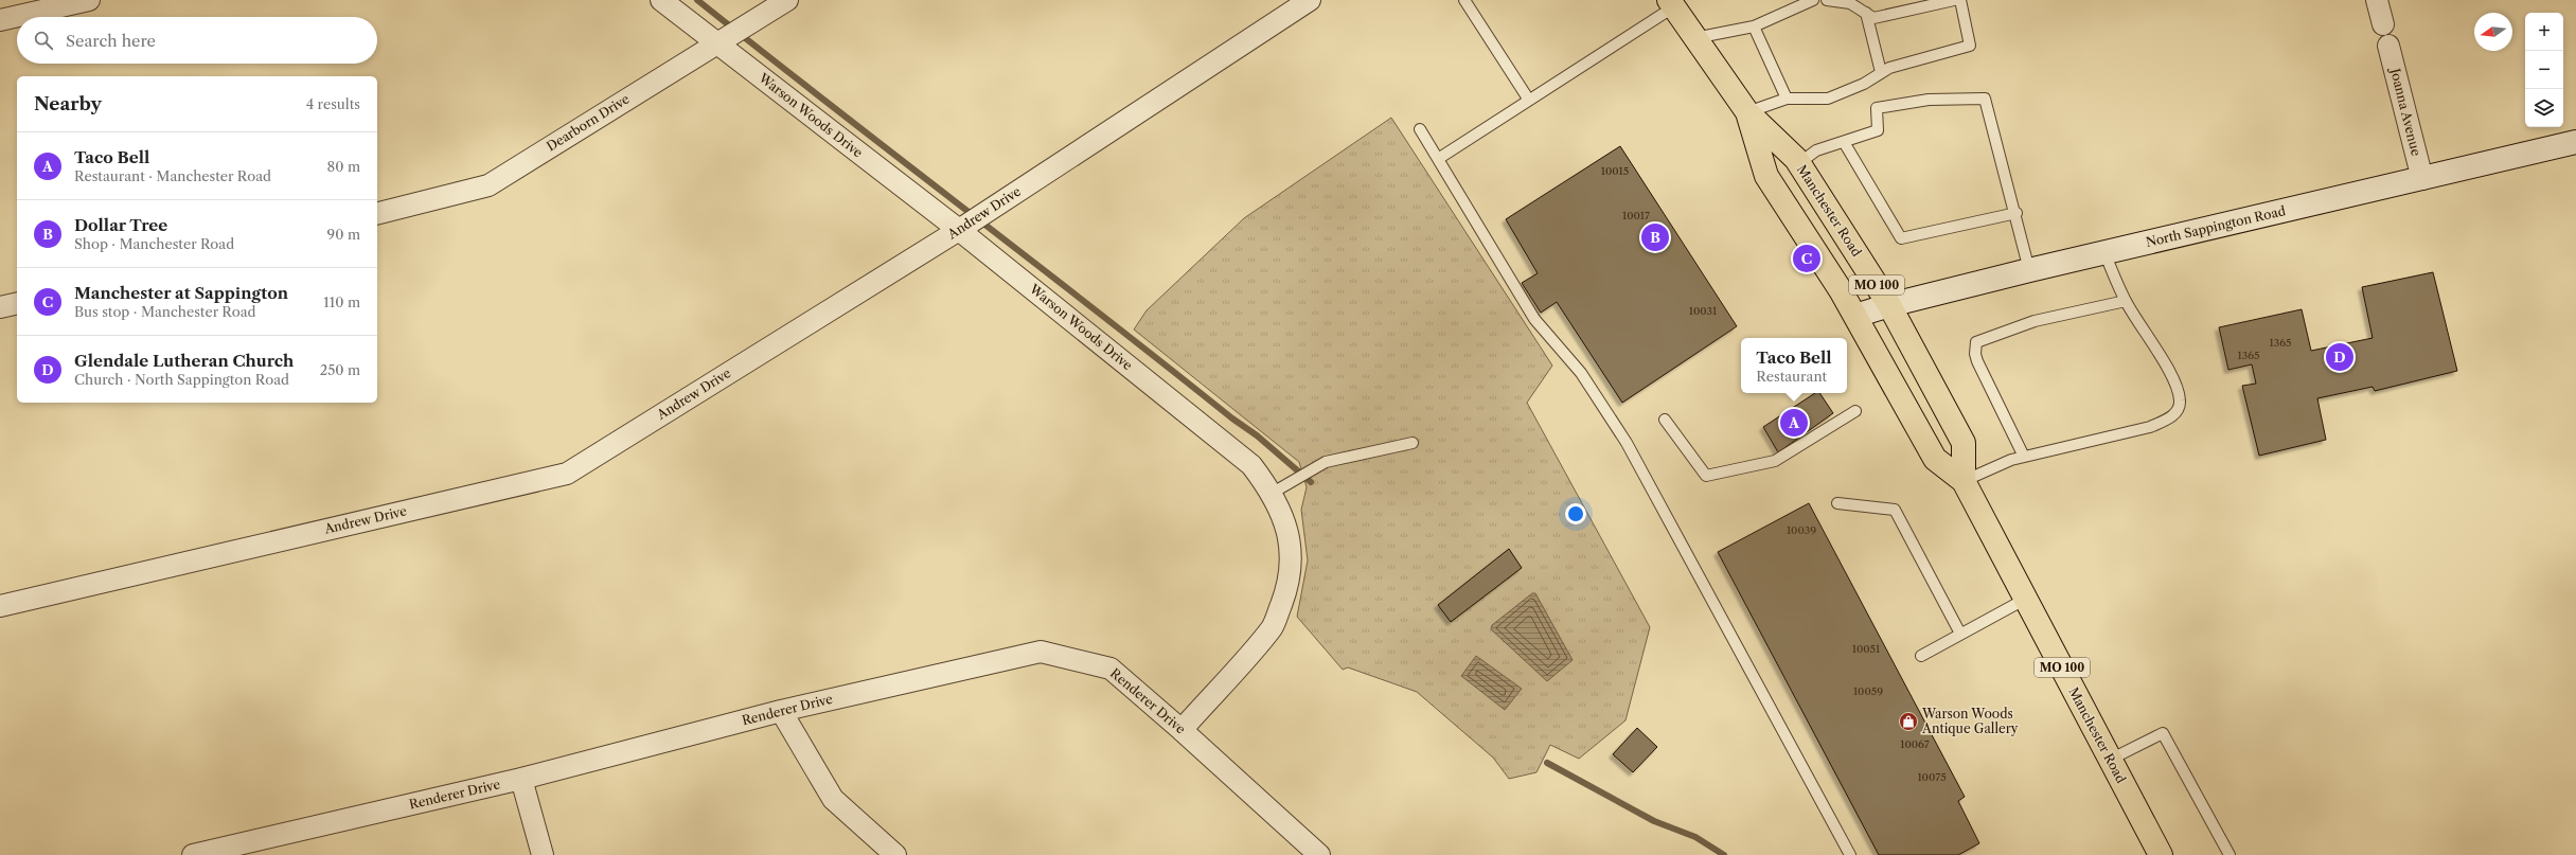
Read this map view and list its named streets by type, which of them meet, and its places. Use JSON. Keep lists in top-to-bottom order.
{
  "streets": {
    "main road": ["Manchester Road", "MO 100"],
    "street": [
      "Joanna Avenue",
      "Warson Woods Drive",
      "Dearborn Drive",
      "Andrew Drive",
      "North Sappington Road",
      "Renderer Drive"
    ]
  },
  "crossings": [
    ["Joanna Avenue", "North Sappington Road"],
    ["Warson Woods Drive", "Dearborn Drive"],
    ["Warson Woods Drive", "Andrew Drive"],
    ["Warson Woods Drive", "Renderer Drive"],
    ["Manchester Road", "North Sappington Road"]
  ],
  "places": {
    "shop": ["Warson Woods Antique Gallery"]
  },
  "house_numbers": [
    "10015",
    "10017",
    "10031",
    "1365",
    "1365",
    "10039",
    "10051",
    "10059",
    "10067",
    "10075"
  ],
  "north": "left",
  "page": {
    "map_buttons": ["+", "−"],
    "search": "Search here",
    "heading": ["Nearby", "4 results"],
    "list": [
      {
        "mark": "A",
        "name": "Taco Bell",
        "note": "Restaurant · Manchester Road",
        "value": "80 m"
      },
      {
        "mark": "B",
        "name": "Dollar Tree",
        "note": "Shop · Manchester Road",
        "value": "90 m"
      },
      {
        "mark": "C",
        "name": "Manchester at Sappington",
        "note": "Bus stop · Manchester Road",
        "value": "110 m"
      },
      {
        "mark": "D",
        "name": "Glendale Lutheran Church",
        "note": "Church · North Sappington Road",
        "value": "250 m"
      }
    ],
    "pins": [
      "B",
      "C",
      "D",
      "A"
    ],
    "popup": ["Taco Bell", "Restaurant"]
  }
}
